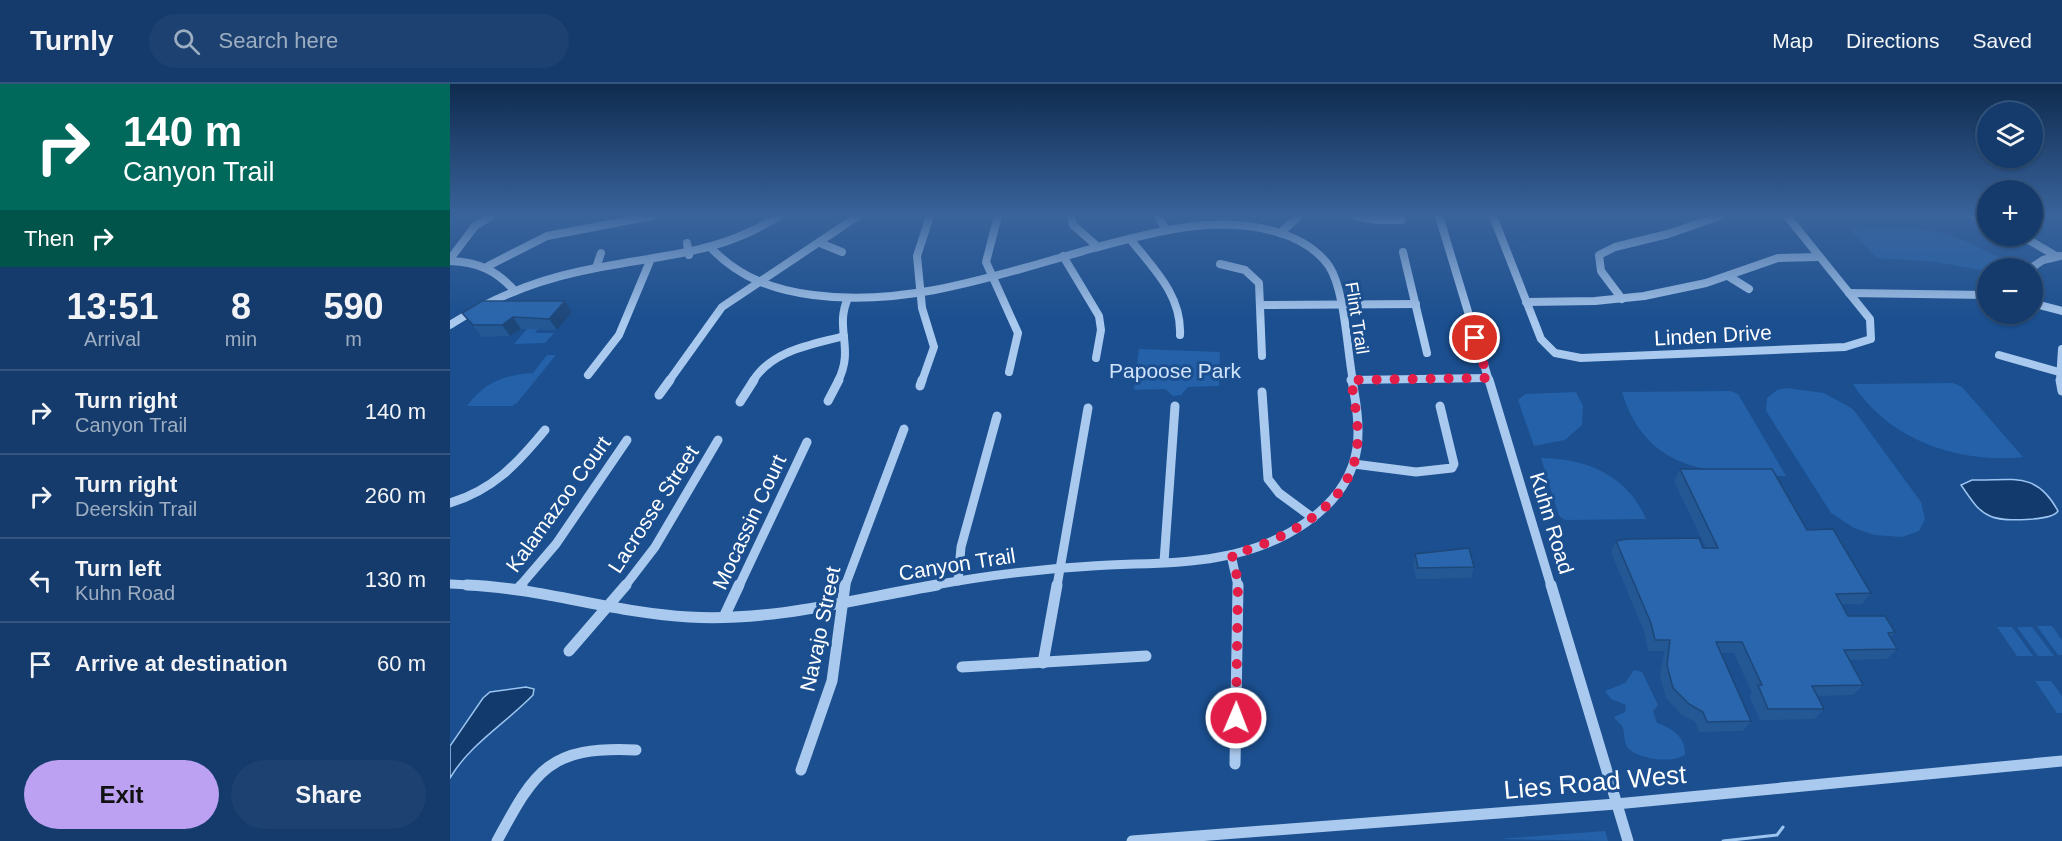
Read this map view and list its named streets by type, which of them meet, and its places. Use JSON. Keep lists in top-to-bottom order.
{
  "streets": {
    "street": [
      "Flint Trail",
      "Linden Drive",
      "Kalamazoo Court",
      "Lacrosse Street",
      "Mocassin Court",
      "Kuhn Road",
      "Canyon Trail",
      "Navajo Street",
      "Lies Road West"
    ]
  },
  "crossings": [
    ["Flint Trail", "Canyon Trail"],
    ["Kalamazoo Court", "Canyon Trail"],
    ["Lacrosse Street", "Canyon Trail"],
    ["Mocassin Court", "Canyon Trail"],
    ["Kuhn Road", "Lies Road West"],
    ["Canyon Trail", "Navajo Street"]
  ],
  "parks": ["Papoose Park"],
  "page": {
    "header": "Turnly",
    "search": "Search here",
    "nav": ["Map", "Directions", "Saved"],
    "turn": ["140 m", "Canyon Trail"],
    "map_buttons": ["+", "−"],
    "then": "Then",
    "eta": [
      "13:51",
      "Arrival",
      "8",
      "min",
      "590",
      "m"
    ],
    "list": [
      {
        "name": "Turn right",
        "note": "Canyon Trail",
        "value": "140 m"
      },
      {
        "name": "Turn right",
        "note": "Deerskin Trail",
        "value": "260 m"
      },
      {
        "name": "Turn left",
        "note": "Kuhn Road",
        "value": "130 m"
      },
      {
        "name": "Arrive at destination",
        "value": "60 m"
      }
    ],
    "buttons": ["Exit", "Share"]
  }
}
